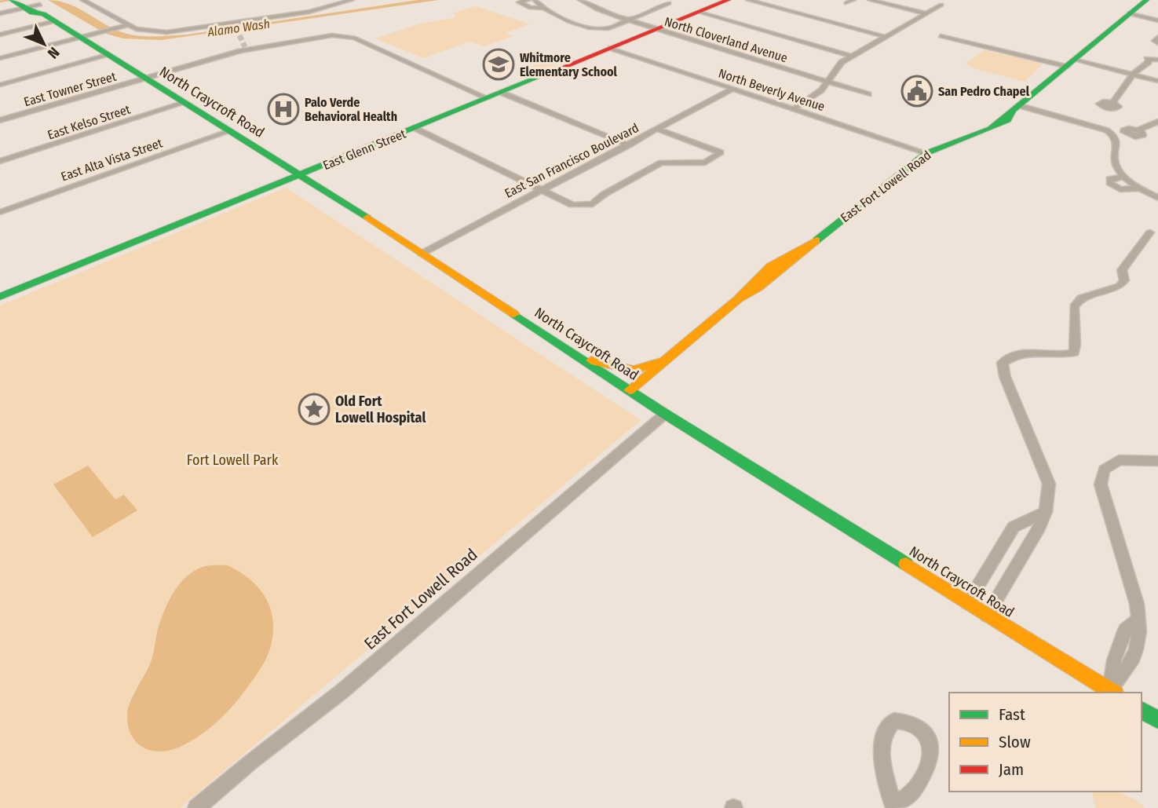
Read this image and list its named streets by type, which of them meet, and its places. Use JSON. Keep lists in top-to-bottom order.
{
  "streets": {
    "street": [
      "North Cloverland Avenue",
      "East Towner Street",
      "North Beverly Avenue",
      "North Craycroft Road",
      "East Kelso Street",
      "East Glenn Street",
      "East Alta Vista Street",
      "East San Francisco Boulevard",
      "East Fort Lowell Road"
    ]
  },
  "crossings": [
    ["North Cloverland Avenue", "East Glenn Street"],
    ["East Towner Street", "North Craycroft Road"],
    ["East Towner Street", "East Glenn Street"],
    ["North Beverly Avenue", "East Glenn Street"],
    ["North Beverly Avenue", "East San Francisco Boulevard"],
    ["North Beverly Avenue", "East Fort Lowell Road"],
    ["North Craycroft Road", "East Kelso Street"],
    ["North Craycroft Road", "East Glenn Street"],
    ["North Craycroft Road", "East Alta Vista Street"],
    ["North Craycroft Road", "East San Francisco Boulevard"],
    ["North Craycroft Road", "East Fort Lowell Road"]
  ],
  "water": ["Alamo Wash"],
  "parks": ["Fort Lowell Park"],
  "places": {
    "school or university": ["Whitmore Elementary School"],
    "public building": ["San Pedro Chapel"],
    "hospital": ["Palo Verde Behavioral Health"],
    "place": ["Old Fort Lowell Hospital"]
  },
  "legend": ["Fast", "Slow", "Jam"],
  "north": "bottom right"
}
